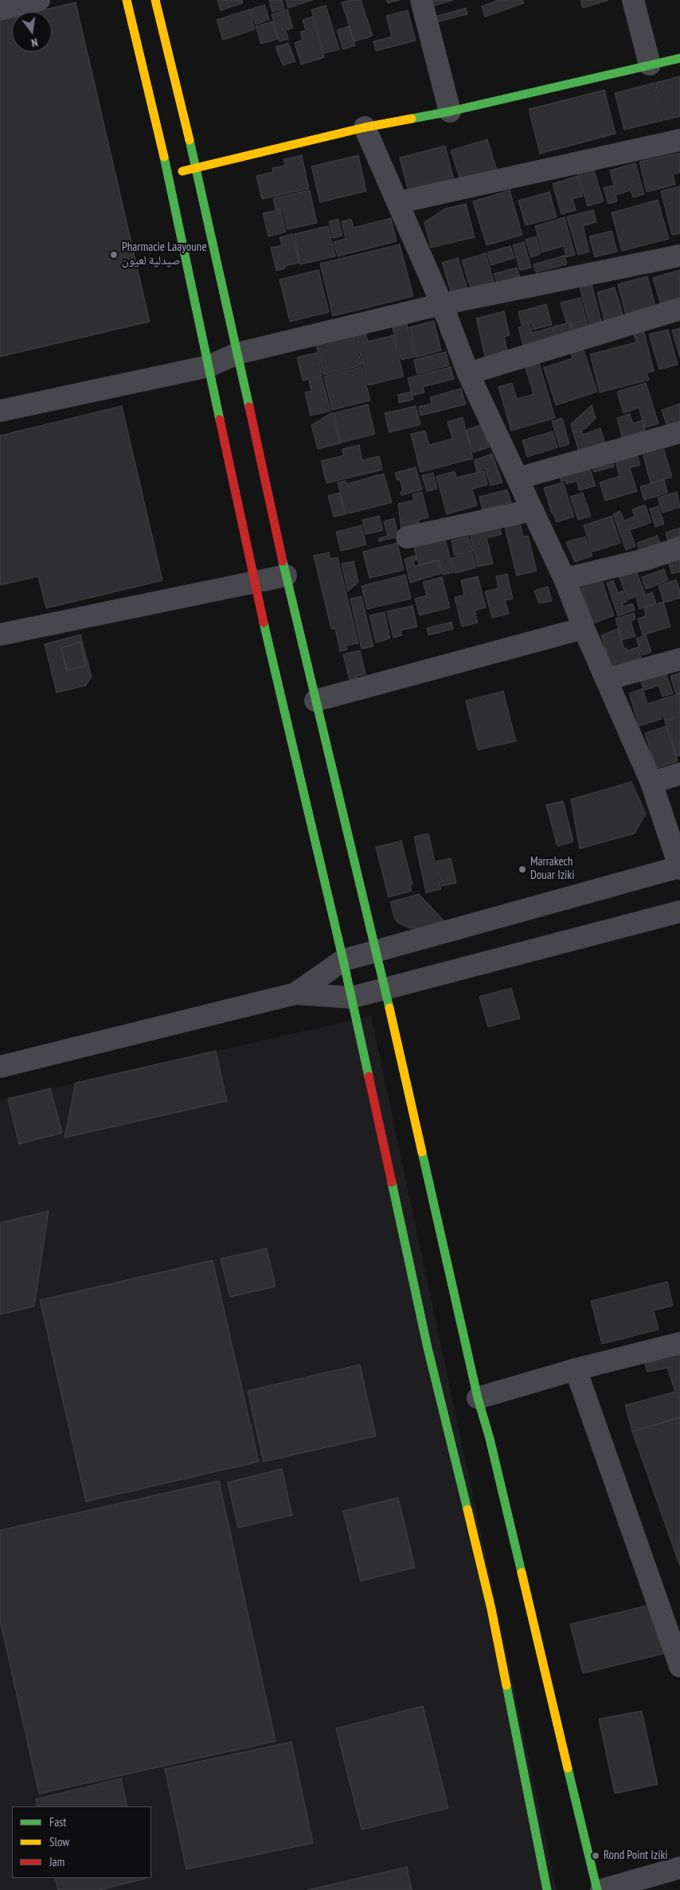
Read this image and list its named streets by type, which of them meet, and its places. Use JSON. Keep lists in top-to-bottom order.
{
  "places": ["Pharmacie Laayoune صيدلية لعيون", "Marrakech Douar Iziki", "Rond Point Iziki"],
  "legend": ["Fast", "Slow", "Jam"],
  "north": "bottom"
}
